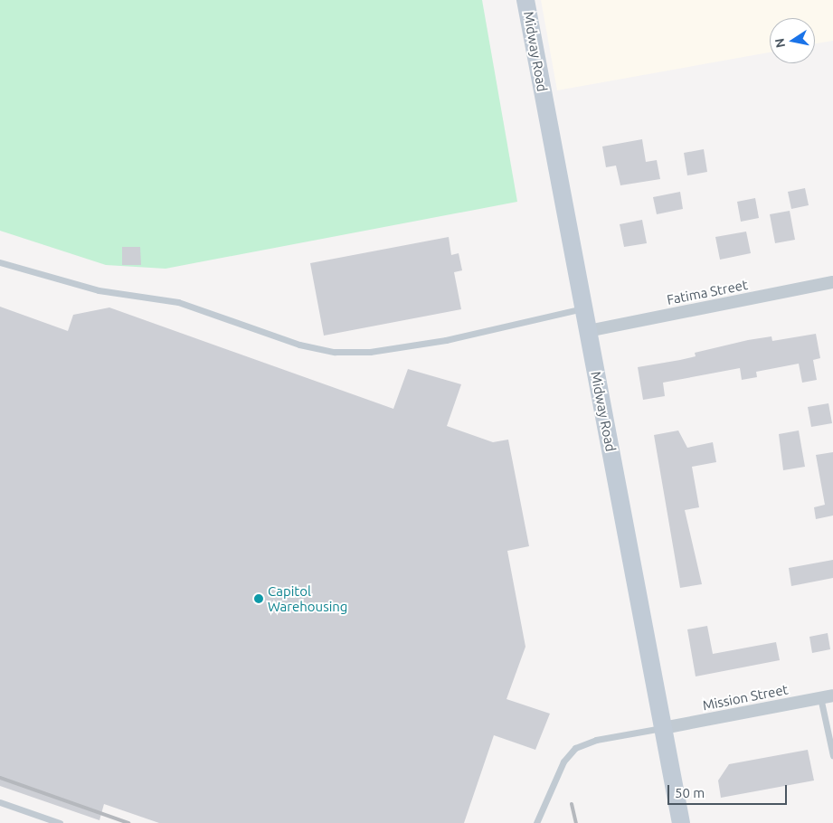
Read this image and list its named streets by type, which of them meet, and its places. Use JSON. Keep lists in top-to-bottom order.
{
  "streets": {
    "main road": ["Midway Road"],
    "street": ["Fatima Street", "Mission Street"]
  },
  "crossings": [
    ["Midway Road", "Fatima Street"],
    ["Midway Road", "Mission Street"]
  ],
  "places": ["Capitol Warehousing"],
  "scale_bar": "50 m",
  "north": "left"
}
